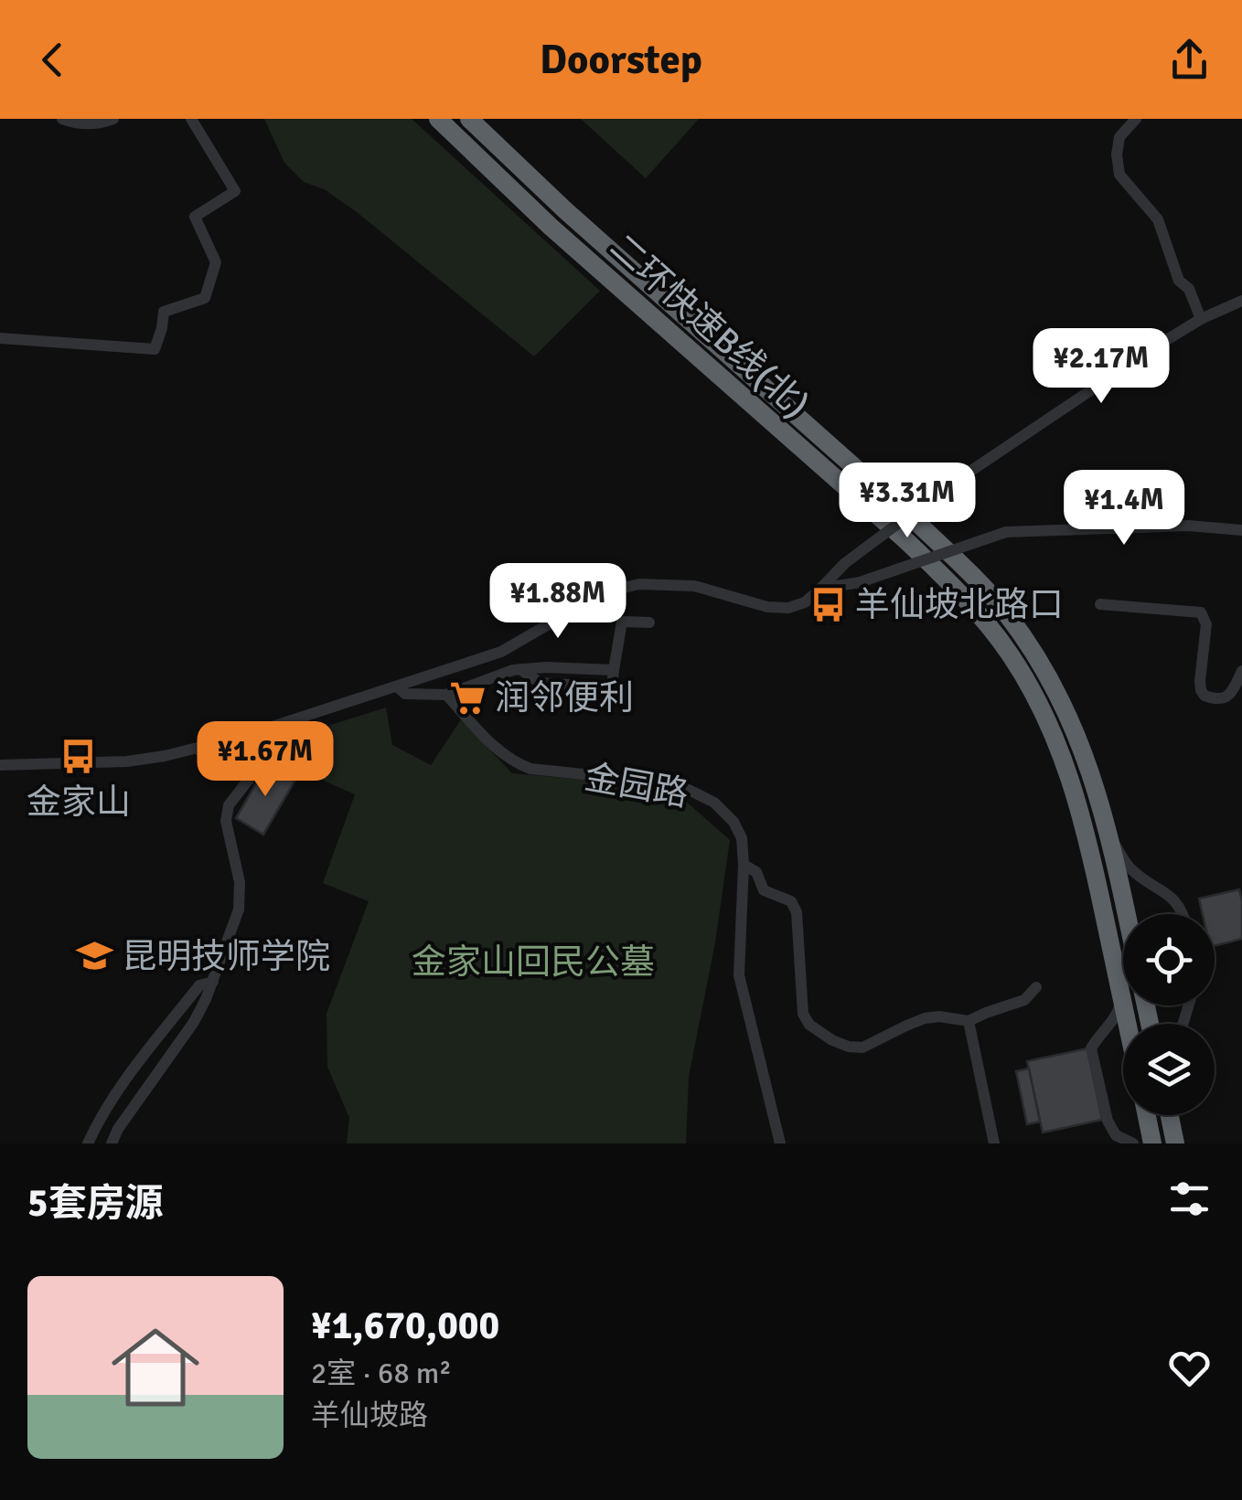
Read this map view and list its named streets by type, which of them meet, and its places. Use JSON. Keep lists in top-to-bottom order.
{
  "streets": {
    "highway": ["二环快速B线(北)"],
    "street": ["金园路"]
  },
  "parks": ["金家山回民公墓"],
  "places": {
    "bus stop": ["羊仙坡北路口", "金家山"],
    "supermarket": ["润邻便利"],
    "school or university": ["昆明技师学院"]
  },
  "page": {
    "header": "Doorstep",
    "price": [
      "¥2.17M",
      "¥3.31M",
      "¥1.4M",
      "¥1.88M",
      "¥1.67M"
    ],
    "heading": "5套房源",
    "list": [
      {
        "name": "¥1,670,000",
        "note": "2室 · 68 m² · 羊仙坡路"
      }
    ]
  }
}
